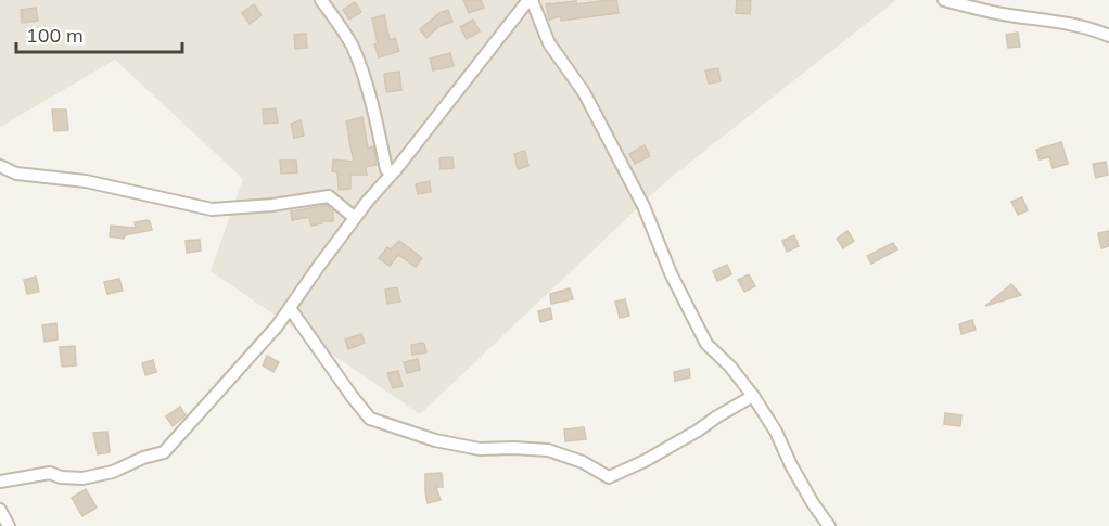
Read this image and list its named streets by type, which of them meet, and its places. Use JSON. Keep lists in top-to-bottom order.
{
  "scale_bar": "100 m"
}
